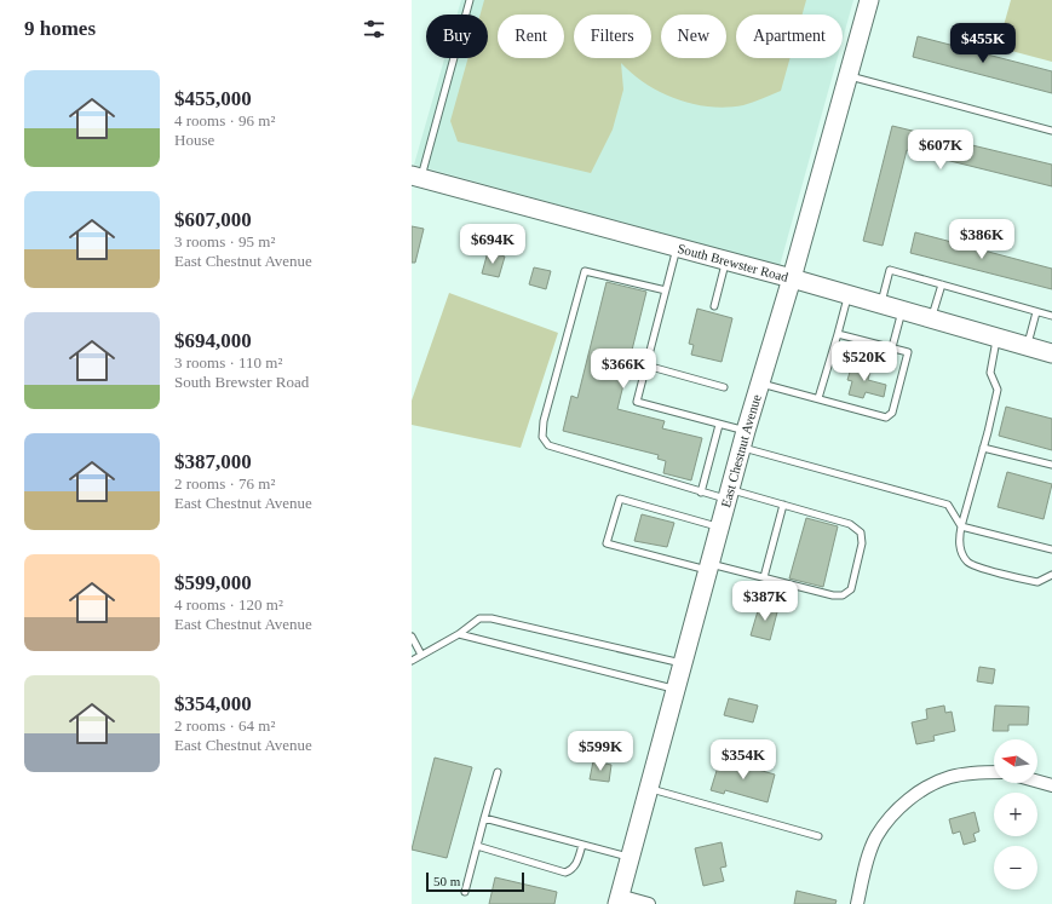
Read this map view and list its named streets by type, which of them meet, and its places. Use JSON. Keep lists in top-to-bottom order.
{
  "streets": {
    "street": ["South Brewster Road", "East Chestnut Avenue"]
  },
  "crossings": [
    ["South Brewster Road", "East Chestnut Avenue"]
  ],
  "scale_bar": "50 m",
  "north": "left",
  "page": {
    "heading": "9 homes",
    "chip": [
      "Buy",
      "Rent",
      "Filters",
      "New",
      "Apartment"
    ],
    "price": [
      "$455K",
      "$607K",
      "$386K",
      "$694K",
      "$520K",
      "$366K",
      "$387K",
      "$599K",
      "$354K"
    ],
    "list": [
      {
        "name": "$455,000",
        "note": "4 rooms · 96 m² · House"
      },
      {
        "name": "$607,000",
        "note": "3 rooms · 95 m² · East Chestnut Avenue"
      },
      {
        "name": "$694,000",
        "note": "3 rooms · 110 m² · South Brewster Road"
      },
      {
        "name": "$387,000",
        "note": "2 rooms · 76 m² · East Chestnut Avenue"
      },
      {
        "name": "$599,000",
        "note": "4 rooms · 120 m² · East Chestnut Avenue"
      },
      {
        "name": "$354,000",
        "note": "2 rooms · 64 m² · East Chestnut Avenue"
      }
    ],
    "map_buttons": ["+", "−"],
    "scale": "50 m"
  }
}
